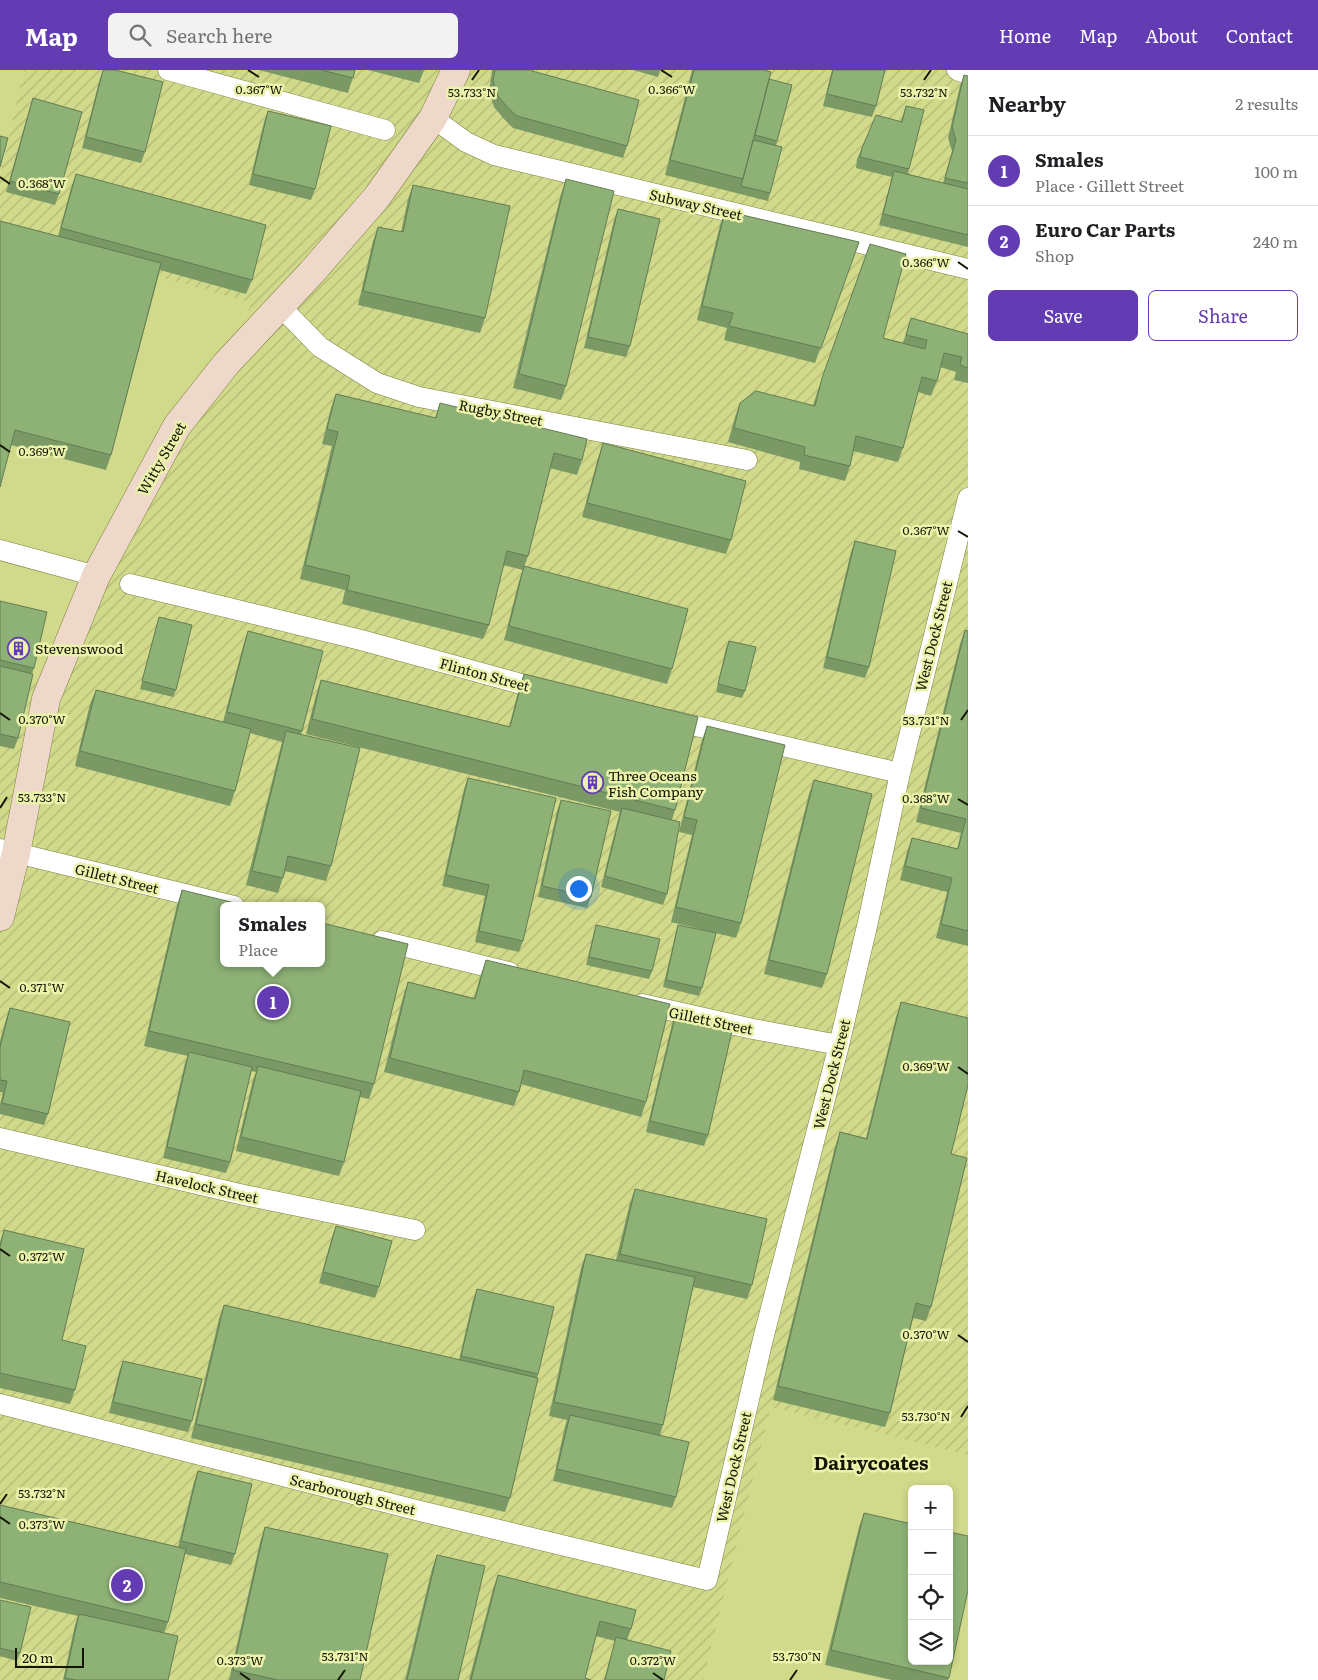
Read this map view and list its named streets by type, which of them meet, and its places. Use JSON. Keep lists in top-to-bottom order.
{
  "streets": {
    "street": [
      "Subway Street",
      "Rugby Street",
      "Witty Street",
      "West Dock Street",
      "Flinton Street",
      "Gillett Street",
      "Havelock Street",
      "Scarborough Street"
    ]
  },
  "crossings": [
    ["Subway Street", "Witty Street"],
    ["Rugby Street", "Witty Street"],
    ["Witty Street", "Gillett Street"],
    ["West Dock Street", "Gillett Street"],
    ["West Dock Street", "Scarborough Street"]
  ],
  "districts": ["Dairycoates"],
  "places": {
    "building": ["Stevenswood", "Three Oceans Fish Company"]
  },
  "scale_bar": "20 m",
  "page": {
    "header": "Map",
    "search": "Search here",
    "nav": [
      "Home",
      "Map",
      "About",
      "Contact"
    ],
    "heading": ["Nearby", "2 results"],
    "list": [
      {
        "mark": "1",
        "name": "Smales",
        "note": "Place · Gillett Street",
        "value": "100 m"
      },
      {
        "mark": "2",
        "name": "Euro Car Parts",
        "note": "Shop",
        "value": "240 m"
      }
    ],
    "buttons": ["Save", "Share"],
    "popup": ["Smales", "Place"],
    "pins": ["1", "2"],
    "map_buttons": ["+", "−"],
    "scale": "20 m"
  },
  "coordinates": [
    "0.367°W",
    "0.366°W",
    "53.733°N",
    "53.732°N",
    "0.368°W",
    "0.369°W",
    "0.370°W",
    "53.731°N",
    "0.371°W",
    "0.372°W",
    "53.730°N",
    "0.373°W"
  ]
}
